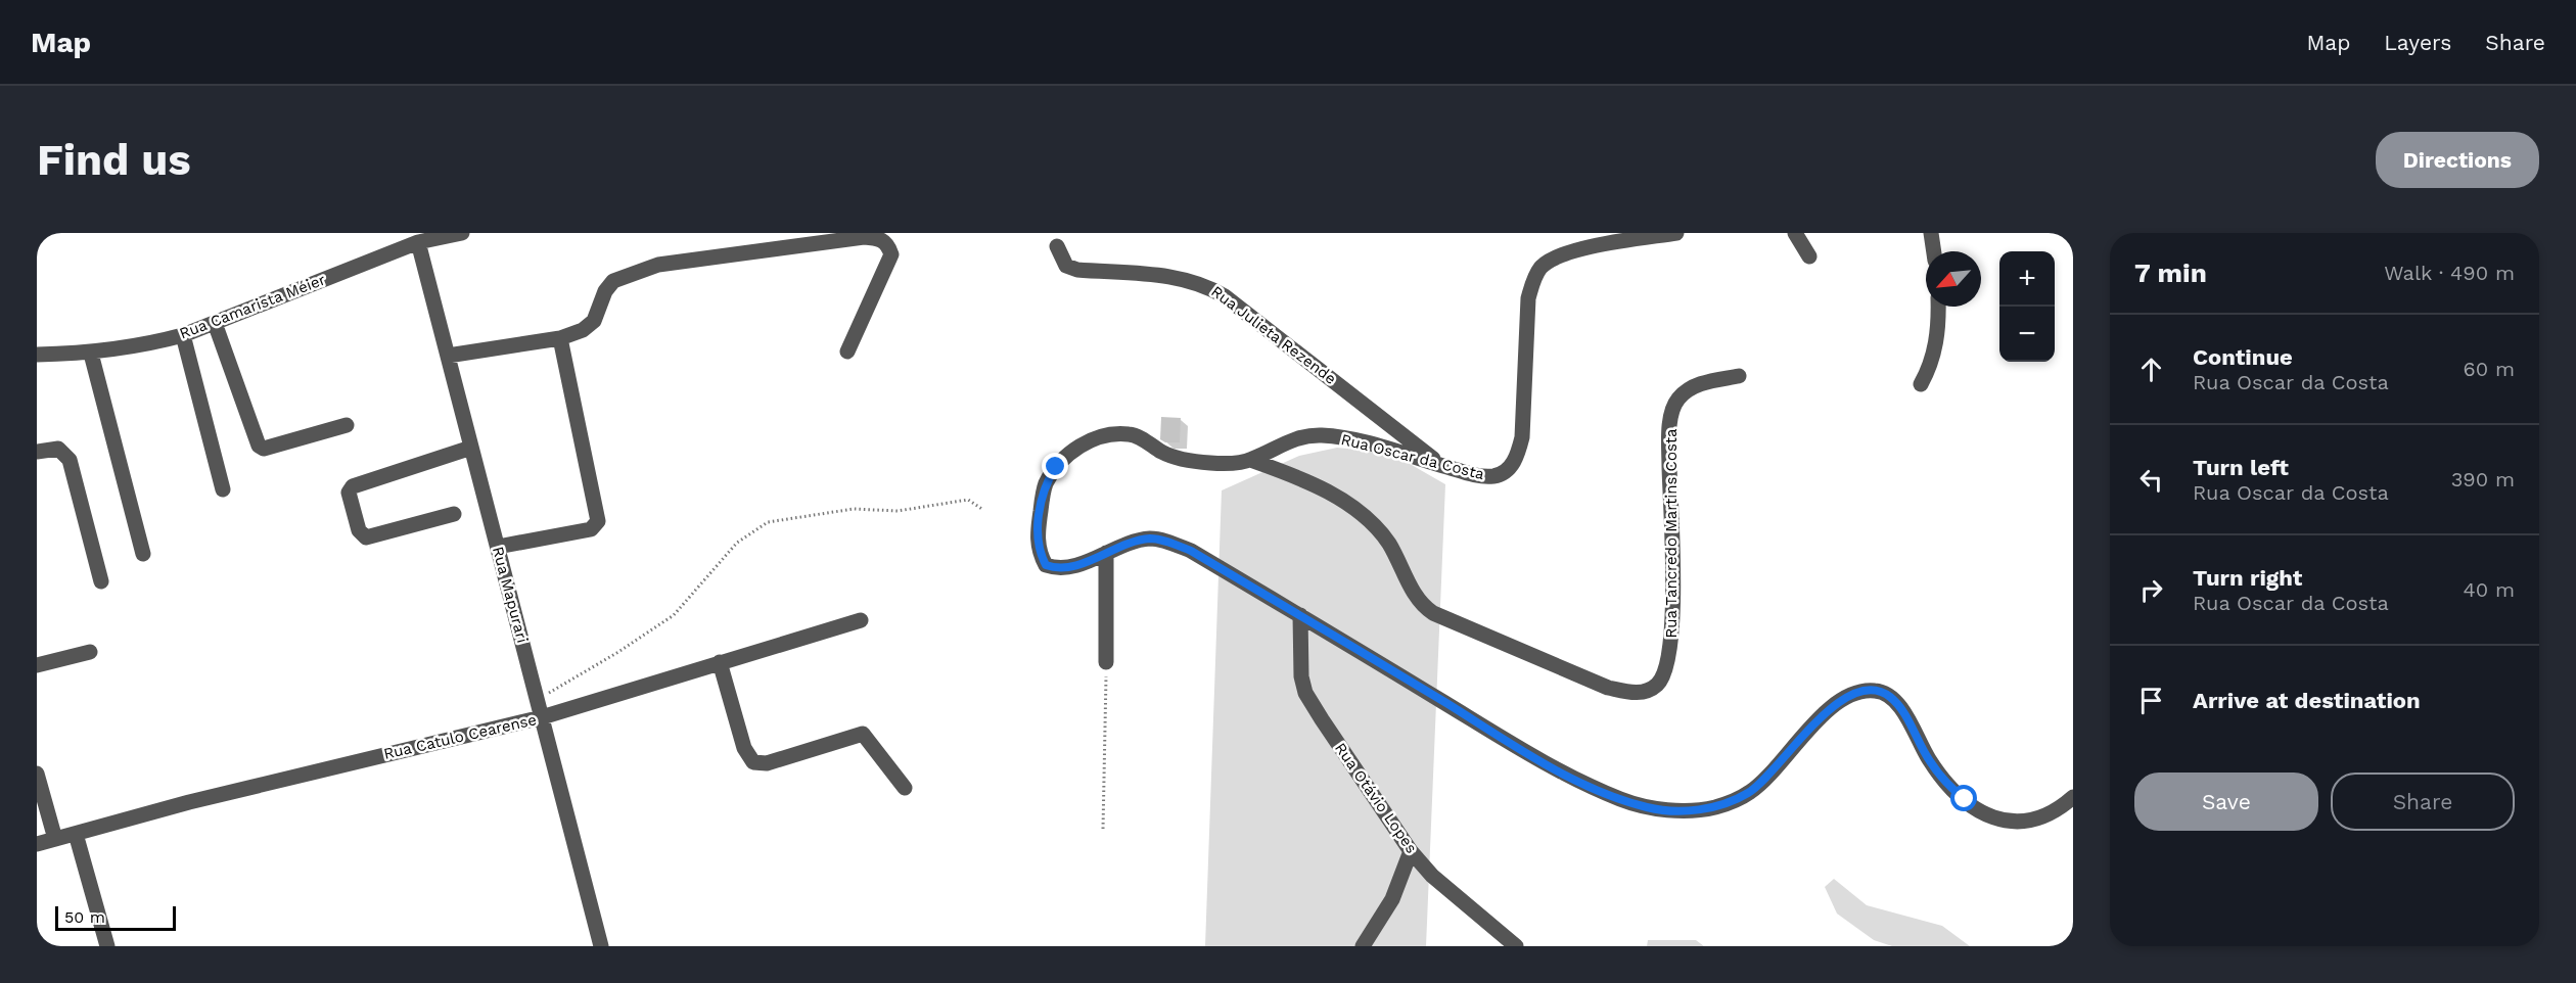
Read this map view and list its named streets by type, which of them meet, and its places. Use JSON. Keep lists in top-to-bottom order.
{
  "streets": {
    "street": [
      "Rua Camarista Méier",
      "Rua Julieta Rezende",
      "Rua Oscar da Costa",
      "Rua Tancredo Martins Costa",
      "Rua Mapurari",
      "Rua Catulo Cearense",
      "Rua Otávio Lopes"
    ]
  },
  "crossings": [
    ["Rua Camarista Méier", "Rua Mapurari"],
    ["Rua Julieta Rezende", "Rua Oscar da Costa"],
    ["Rua Oscar da Costa", "Rua Tancredo Martins Costa"],
    ["Rua Oscar da Costa", "Rua Otávio Lopes"],
    ["Rua Mapurari", "Rua Catulo Cearense"]
  ],
  "scale_bar": "50 m",
  "north": "bottom left",
  "page": {
    "header": "Map",
    "nav": ["Map", "Layers", "Share"],
    "buttons": [
      "Directions",
      ["Save", "Share"]
    ],
    "title": "Find us",
    "heading": ["7 min", "Walk · 490 m"],
    "map_buttons": ["+", "−"],
    "list": [
      ["Continue", "Rua Oscar da Costa", "60 m"],
      ["Turn left", "Rua Oscar da Costa", "390 m"],
      ["Turn right", "Rua Oscar da Costa", "40 m"],
      "Arrive at destination"
    ],
    "scale": "50 m"
  }
}
